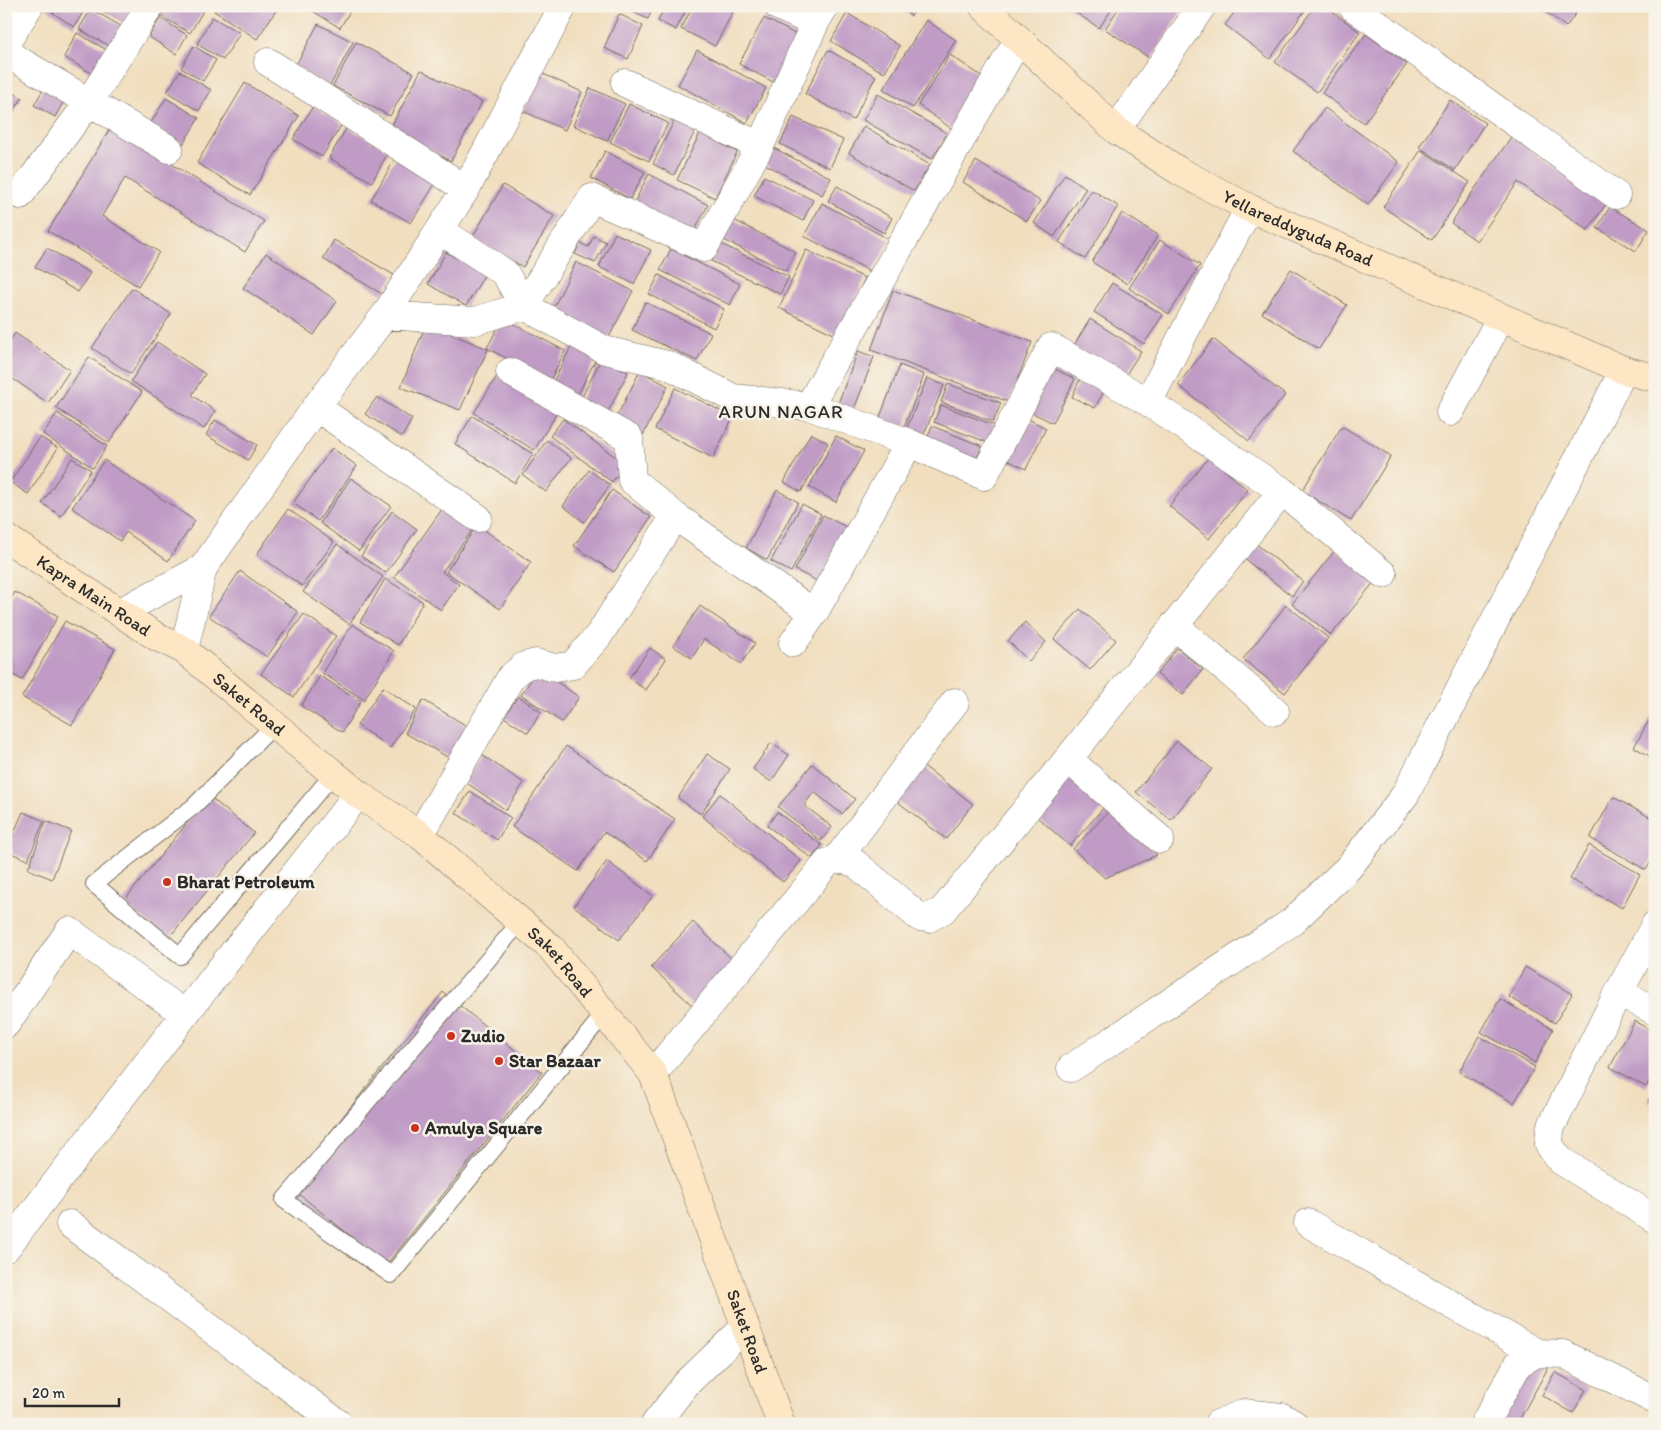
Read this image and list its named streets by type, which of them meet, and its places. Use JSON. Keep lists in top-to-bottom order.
{
  "streets": {
    "street": ["Yellareddyguda Road", "Kapra Main Road", "Saket Road"]
  },
  "crossings": [
    ["Kapra Main Road", "Saket Road"]
  ],
  "districts": ["ARUN NAGAR"],
  "places": [
    "Bharat Petroleum",
    "Zudio",
    "Star Bazaar",
    "Amulya Square"
  ],
  "scale_bar": "20 m"
}
